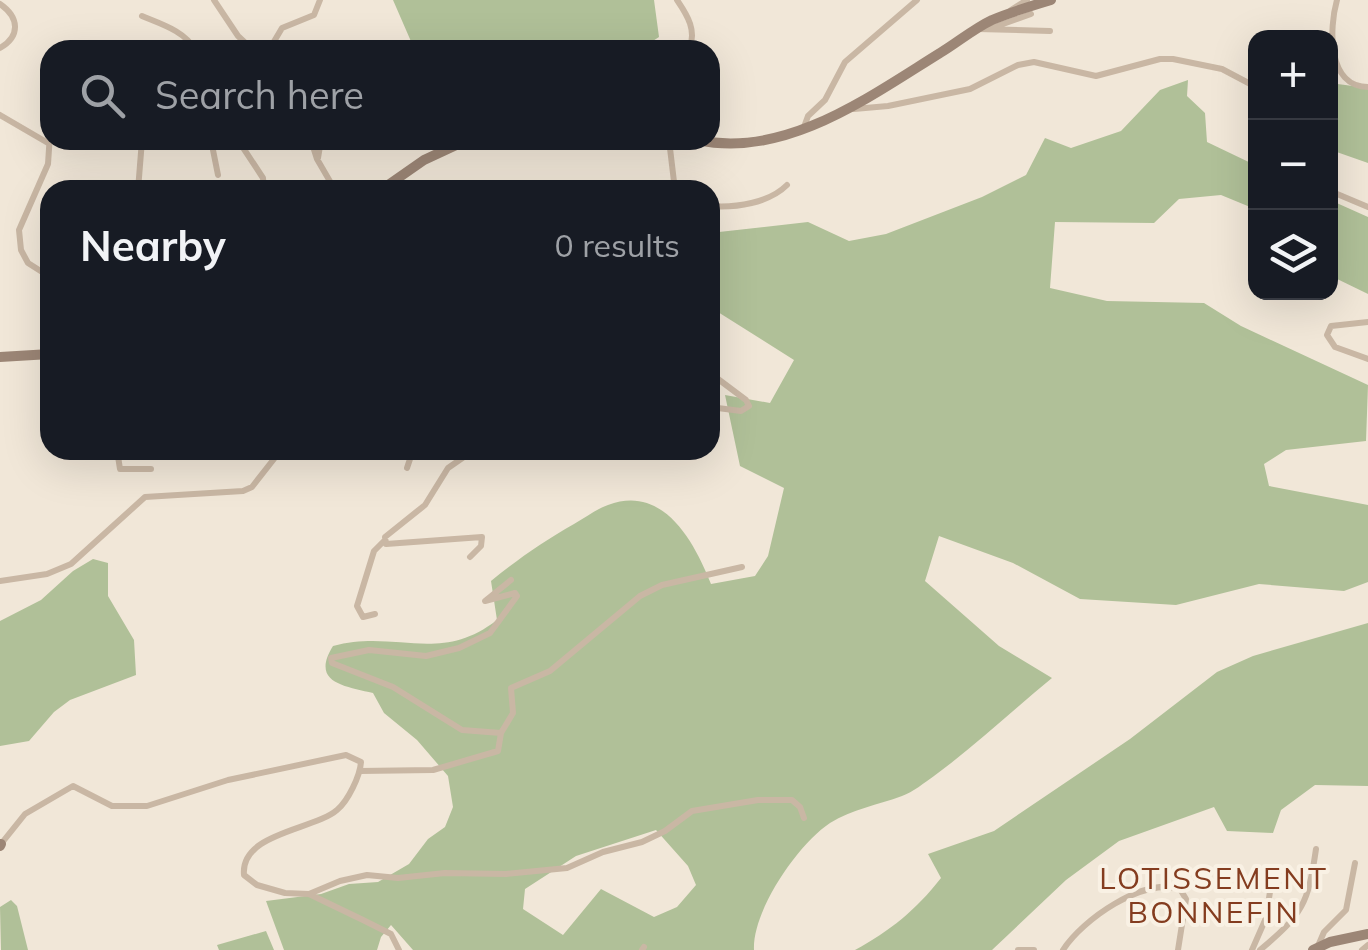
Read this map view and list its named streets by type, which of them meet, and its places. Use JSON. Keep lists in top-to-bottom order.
{
  "districts": ["LOTISSEMENT BONNEFIN"],
  "page": {
    "map_buttons": ["+", "−"],
    "search": "Search here",
    "heading": ["Nearby", "0 results"]
  }
}
